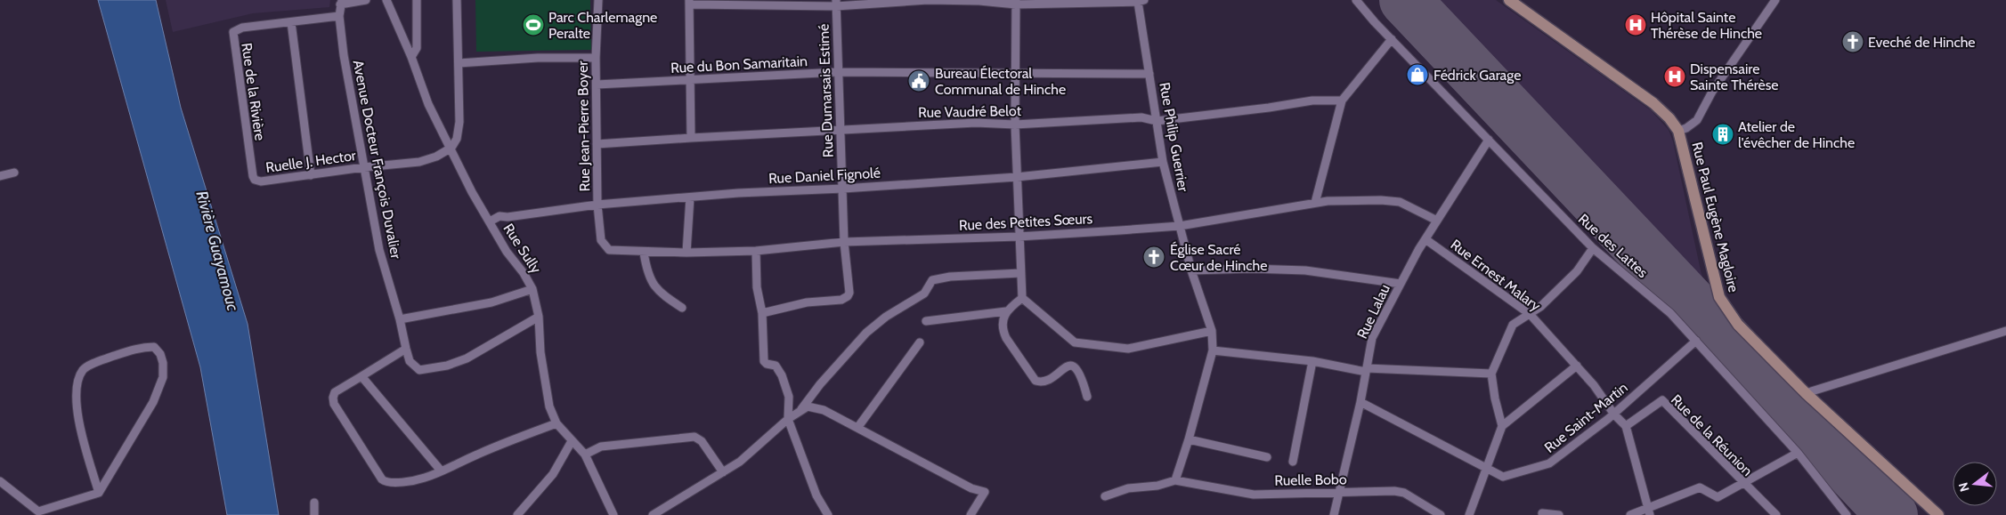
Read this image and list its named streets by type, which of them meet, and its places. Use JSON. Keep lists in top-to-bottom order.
{
  "streets": {
    "main road": ["Rue Paul Eugène Magloire"],
    "street": [
      "Rue du Bon Samaritain",
      "Rue Dumarsais Estimé",
      "Rue de la Rivière",
      "Rue Vaudré Belot",
      "Rue Jean-Pierre Boyer",
      "Rue Philip Guerrier",
      "Avenue Docteur François Duvalier",
      "Ruelle J. Hector",
      "Rue Daniel Fignolé",
      "Rue des Petites Sœurs",
      "Rue des Lattes",
      "Rue Sully",
      "Rue Ernest Malary",
      "Rue Lalau",
      "Rue Saint-Martin",
      "Rue de la Réunion",
      "Ruelle Bobo"
    ]
  },
  "crossings": [
    ["Rue du Bon Samaritain", "Rue Dumarsais Estimé"],
    ["Rue du Bon Samaritain", "Rue Jean-Pierre Boyer"],
    ["Rue du Bon Samaritain", "Rue Philip Guerrier"],
    ["Rue Dumarsais Estimé", "Rue Vaudré Belot"],
    ["Rue Dumarsais Estimé", "Rue Daniel Fignolé"],
    ["Rue Dumarsais Estimé", "Rue des Petites Sœurs"],
    ["Rue de la Rivière", "Ruelle J. Hector"],
    ["Rue Vaudré Belot", "Rue Jean-Pierre Boyer"],
    ["Rue Vaudré Belot", "Rue Philip Guerrier"],
    ["Rue Jean-Pierre Boyer", "Rue Daniel Fignolé"],
    ["Rue Jean-Pierre Boyer", "Rue des Petites Sœurs"],
    ["Rue Philip Guerrier", "Rue Daniel Fignolé"],
    ["Rue Philip Guerrier", "Rue des Petites Sœurs"],
    ["Rue Philip Guerrier", "Ruelle Bobo"],
    ["Avenue Docteur François Duvalier", "Ruelle J. Hector"],
    ["Avenue Docteur François Duvalier", "Rue Sully"],
    ["Ruelle J. Hector", "Rue Sully"],
    ["Rue Daniel Fignolé", "Rue Sully"],
    ["Rue des Petites Sœurs", "Rue Lalau"],
    ["Rue des Lattes", "Rue Lalau"],
    ["Rue des Lattes", "Rue Saint-Martin"],
    ["Rue Ernest Malary", "Rue Lalau"],
    ["Rue Ernest Malary", "Rue Saint-Martin"],
    ["Rue Ernest Malary", "Rue de la Réunion"],
    ["Rue Lalau", "Rue Saint-Martin"],
    ["Rue Lalau", "Ruelle Bobo"]
  ],
  "water": ["Rivière Guayamouc"],
  "places": {
    "sports": ["Parc Charlemagne Peralte"],
    "hospital": ["Hôpital Sainte Thérèse de Hinche", "Dispensaire Sainte Thérèse"],
    "church": ["Eveché de Hinche", "Église Sacré Cœur de Hinche"],
    "shop": ["Fédrick Garage"],
    "public building": ["Bureau Électoral Communal de Hinche"],
    "building": ["Atelier de l'évêcher de Hinche"]
  },
  "north": "left"
}
